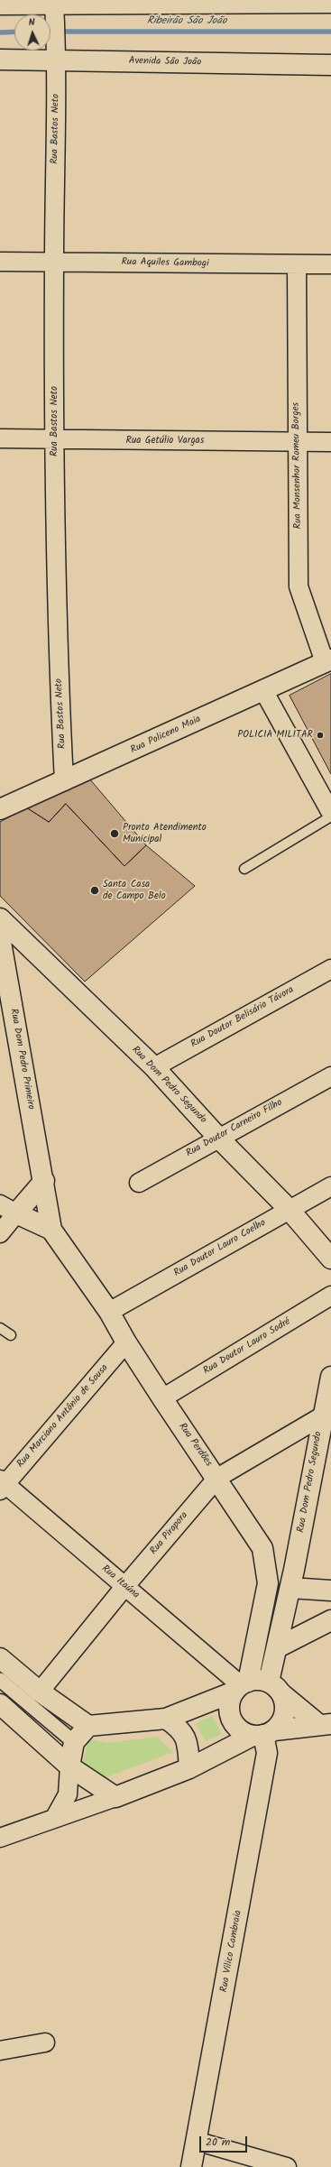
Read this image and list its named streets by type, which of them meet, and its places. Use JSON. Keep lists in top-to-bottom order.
{
  "streets": {
    "street": [
      "Avenida São João",
      "Rua Bastos Neto",
      "Rua Aquiles Gambogi",
      "Rua Getúlio Vargas",
      "Rua Monsenhor Romeu Borges",
      "Rua Policeno Maia",
      "Rua Doutor Belisário Távora",
      "Rua Dom Pedro Primeiro",
      "Rua Dom Pedro Segundo",
      "Rua Doutor Carneiro Filho",
      "Rua Doutor Lauro Coelho",
      "Rua Doutor Lauro Sodré",
      "Rua Marciano Antônio de Sousa",
      "Rua Perdões",
      "Rua Pirapora",
      "Rua Itaúna",
      "Rua Vilico Cambraia"
    ]
  },
  "crossings": [
    ["Avenida São João", "Rua Bastos Neto"],
    ["Rua Bastos Neto", "Rua Aquiles Gambogi"],
    ["Rua Bastos Neto", "Rua Getúlio Vargas"],
    ["Rua Bastos Neto", "Rua Policeno Maia"],
    ["Rua Aquiles Gambogi", "Rua Monsenhor Romeu Borges"],
    ["Rua Getúlio Vargas", "Rua Monsenhor Romeu Borges"],
    ["Rua Monsenhor Romeu Borges", "Rua Policeno Maia"],
    ["Rua Doutor Belisário Távora", "Rua Dom Pedro Segundo"],
    ["Rua Dom Pedro Primeiro", "Rua Perdões"],
    ["Rua Dom Pedro Segundo", "Rua Doutor Carneiro Filho"],
    ["Rua Dom Pedro Segundo", "Rua Doutor Lauro Coelho"],
    ["Rua Dom Pedro Segundo", "Rua Perdões"],
    ["Rua Dom Pedro Segundo", "Rua Pirapora"],
    ["Rua Dom Pedro Segundo", "Rua Itaúna"],
    ["Rua Dom Pedro Segundo", "Rua Vilico Cambraia"],
    ["Rua Doutor Lauro Coelho", "Rua Perdões"],
    ["Rua Doutor Lauro Sodré", "Rua Perdões"],
    ["Rua Marciano Antônio de Sousa", "Rua Perdões"],
    ["Rua Marciano Antônio de Sousa", "Rua Itaúna"],
    ["Rua Perdões", "Rua Pirapora"],
    ["Rua Perdões", "Rua Itaúna"],
    ["Rua Perdões", "Rua Vilico Cambraia"],
    ["Rua Pirapora", "Rua Itaúna"],
    ["Rua Itaúna", "Rua Vilico Cambraia"]
  ],
  "water": ["Ribeirão São João"],
  "places": ["POLICIA MILITAR", "Pronto Atendimento Municipal", "Santa Casa de Campo Belo"],
  "scale_bar": "20 m",
  "north": "top"
}
